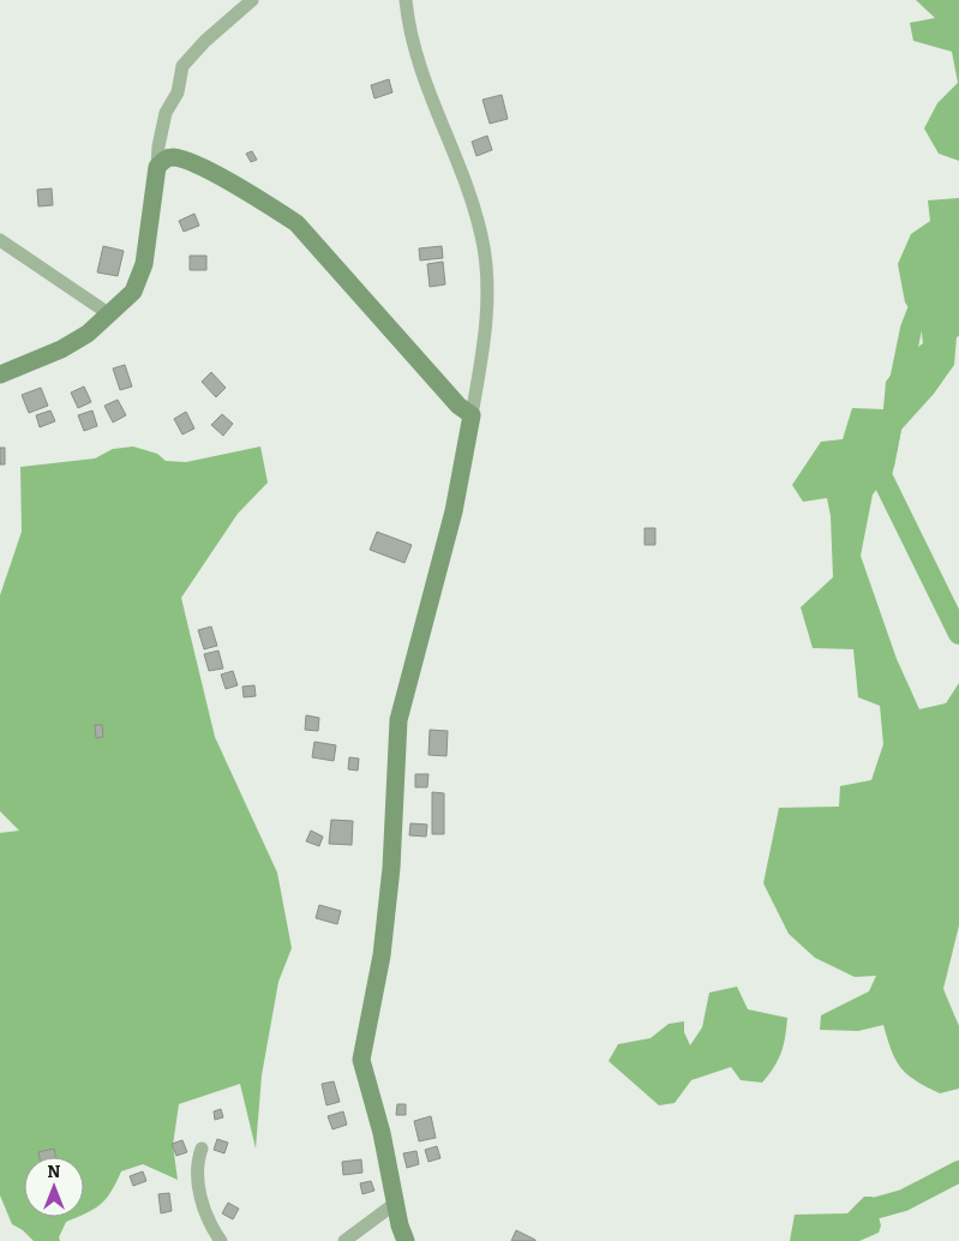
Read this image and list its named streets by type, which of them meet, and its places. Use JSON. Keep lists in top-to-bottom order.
{
  "north": "top"
}
